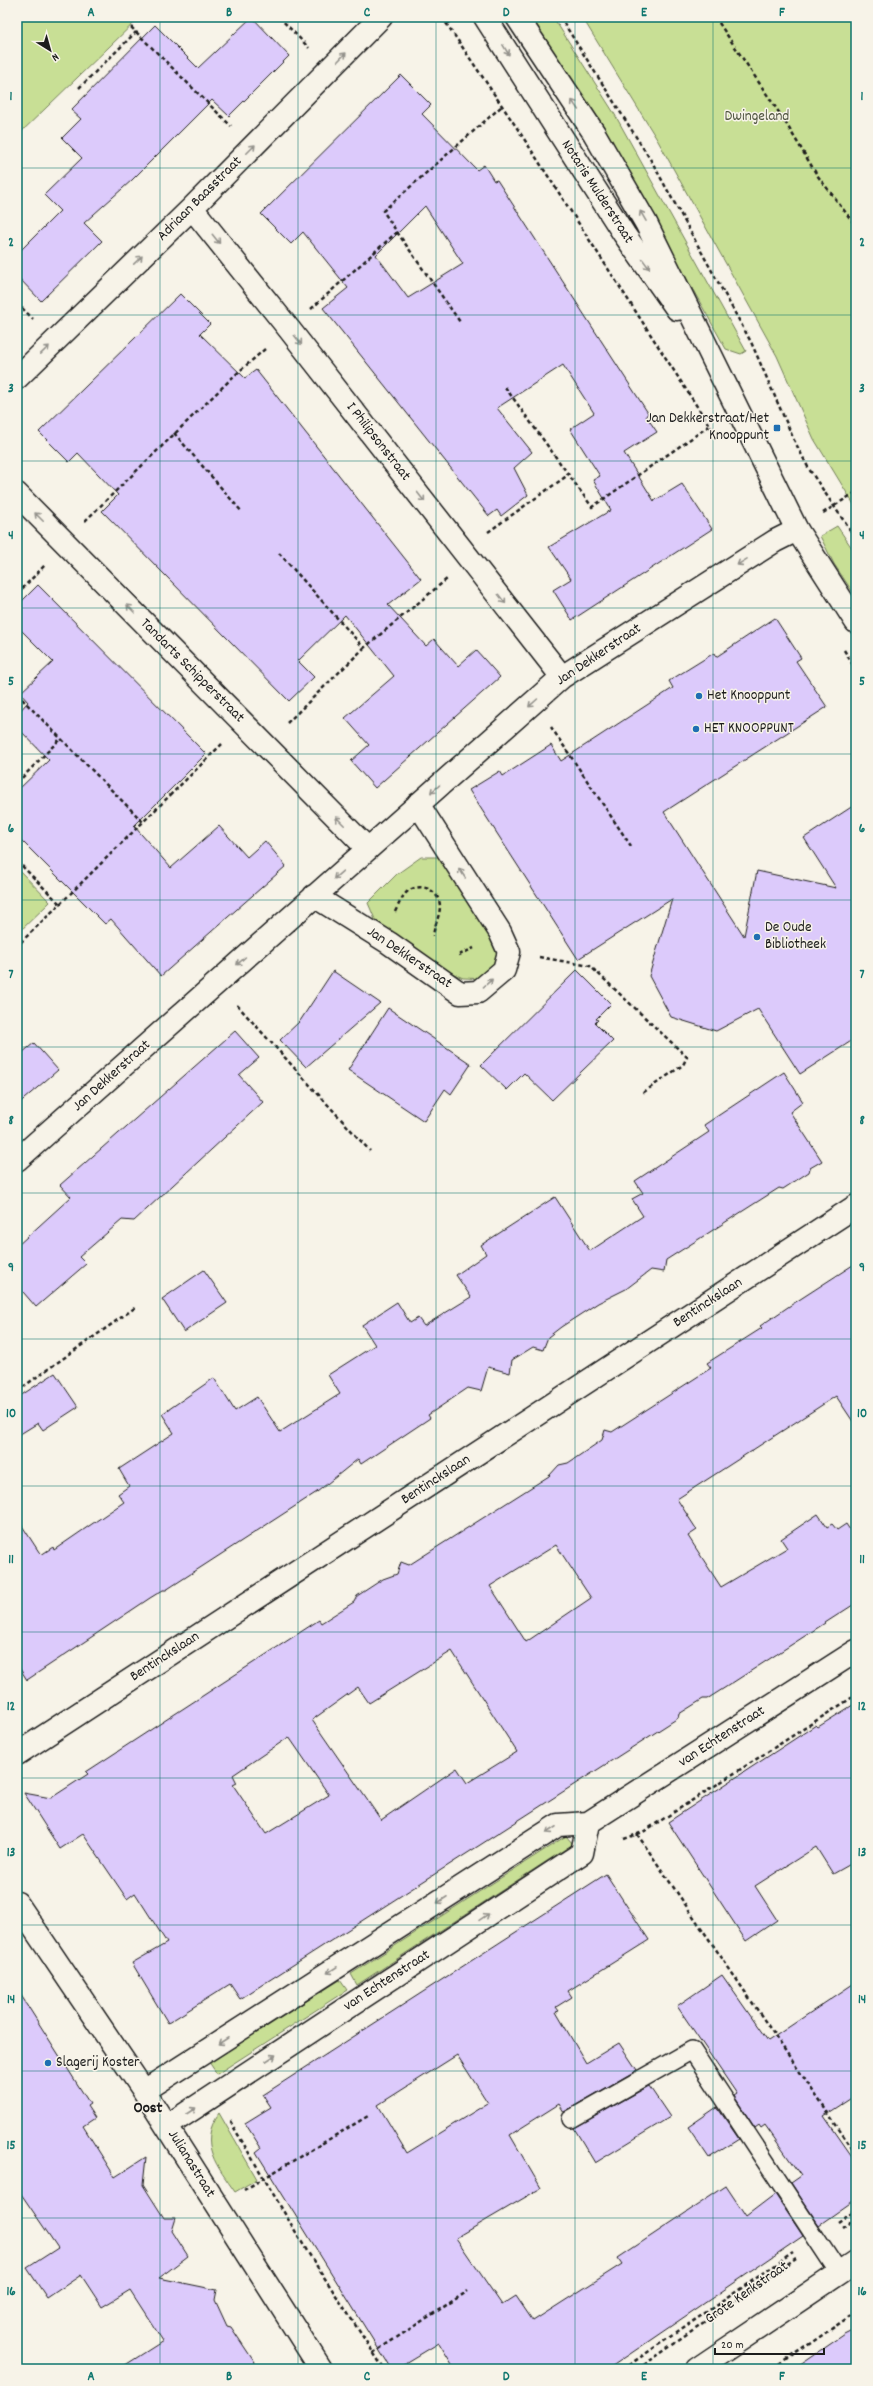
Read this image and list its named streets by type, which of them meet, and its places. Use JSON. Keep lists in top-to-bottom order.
{
  "streets": {
    "street": [
      "Notaris Mulderstraat",
      "Adriaan Baasstraat",
      "I Philipsonstraat",
      "Jan Dekkerstraat",
      "Tandarts Schipperstraat",
      "Bentinckslaan",
      "van Echtenstraat",
      "Julianastraat"
    ],
    "path": ["Grote Kerkstraat"]
  },
  "crossings": [
    ["Notaris Mulderstraat", "Jan Dekkerstraat"],
    ["Adriaan Baasstraat", "I Philipsonstraat"],
    ["I Philipsonstraat", "Jan Dekkerstraat"],
    ["Jan Dekkerstraat", "Tandarts Schipperstraat"],
    ["van Echtenstraat", "Julianastraat"]
  ],
  "one_way": ["Adriaan Baasstraat", "I Philipsonstraat", "Tandarts Schipperstraat"],
  "districts": ["Oost"],
  "parks": ["Dwingeland"],
  "places": {
    "transit": ["Jan Dekkerstraat/Het Knooppunt"],
    "other": [
      "Het Knooppunt",
      "HET KNOOPPUNT",
      "De Oude Bibliotheek",
      "Slagerij Koster"
    ]
  },
  "scale_bar": "20 m",
  "north": "bottom right",
  "grid": {
    "columns": [
      "A",
      "B",
      "C",
      "D",
      "E",
      "F"
    ],
    "rows": [
      "1",
      "2",
      "3",
      "4",
      "5",
      "6",
      "7",
      "8",
      "9",
      "10",
      "11",
      "12",
      "13",
      "14",
      "15",
      "16"
    ]
  }
}
